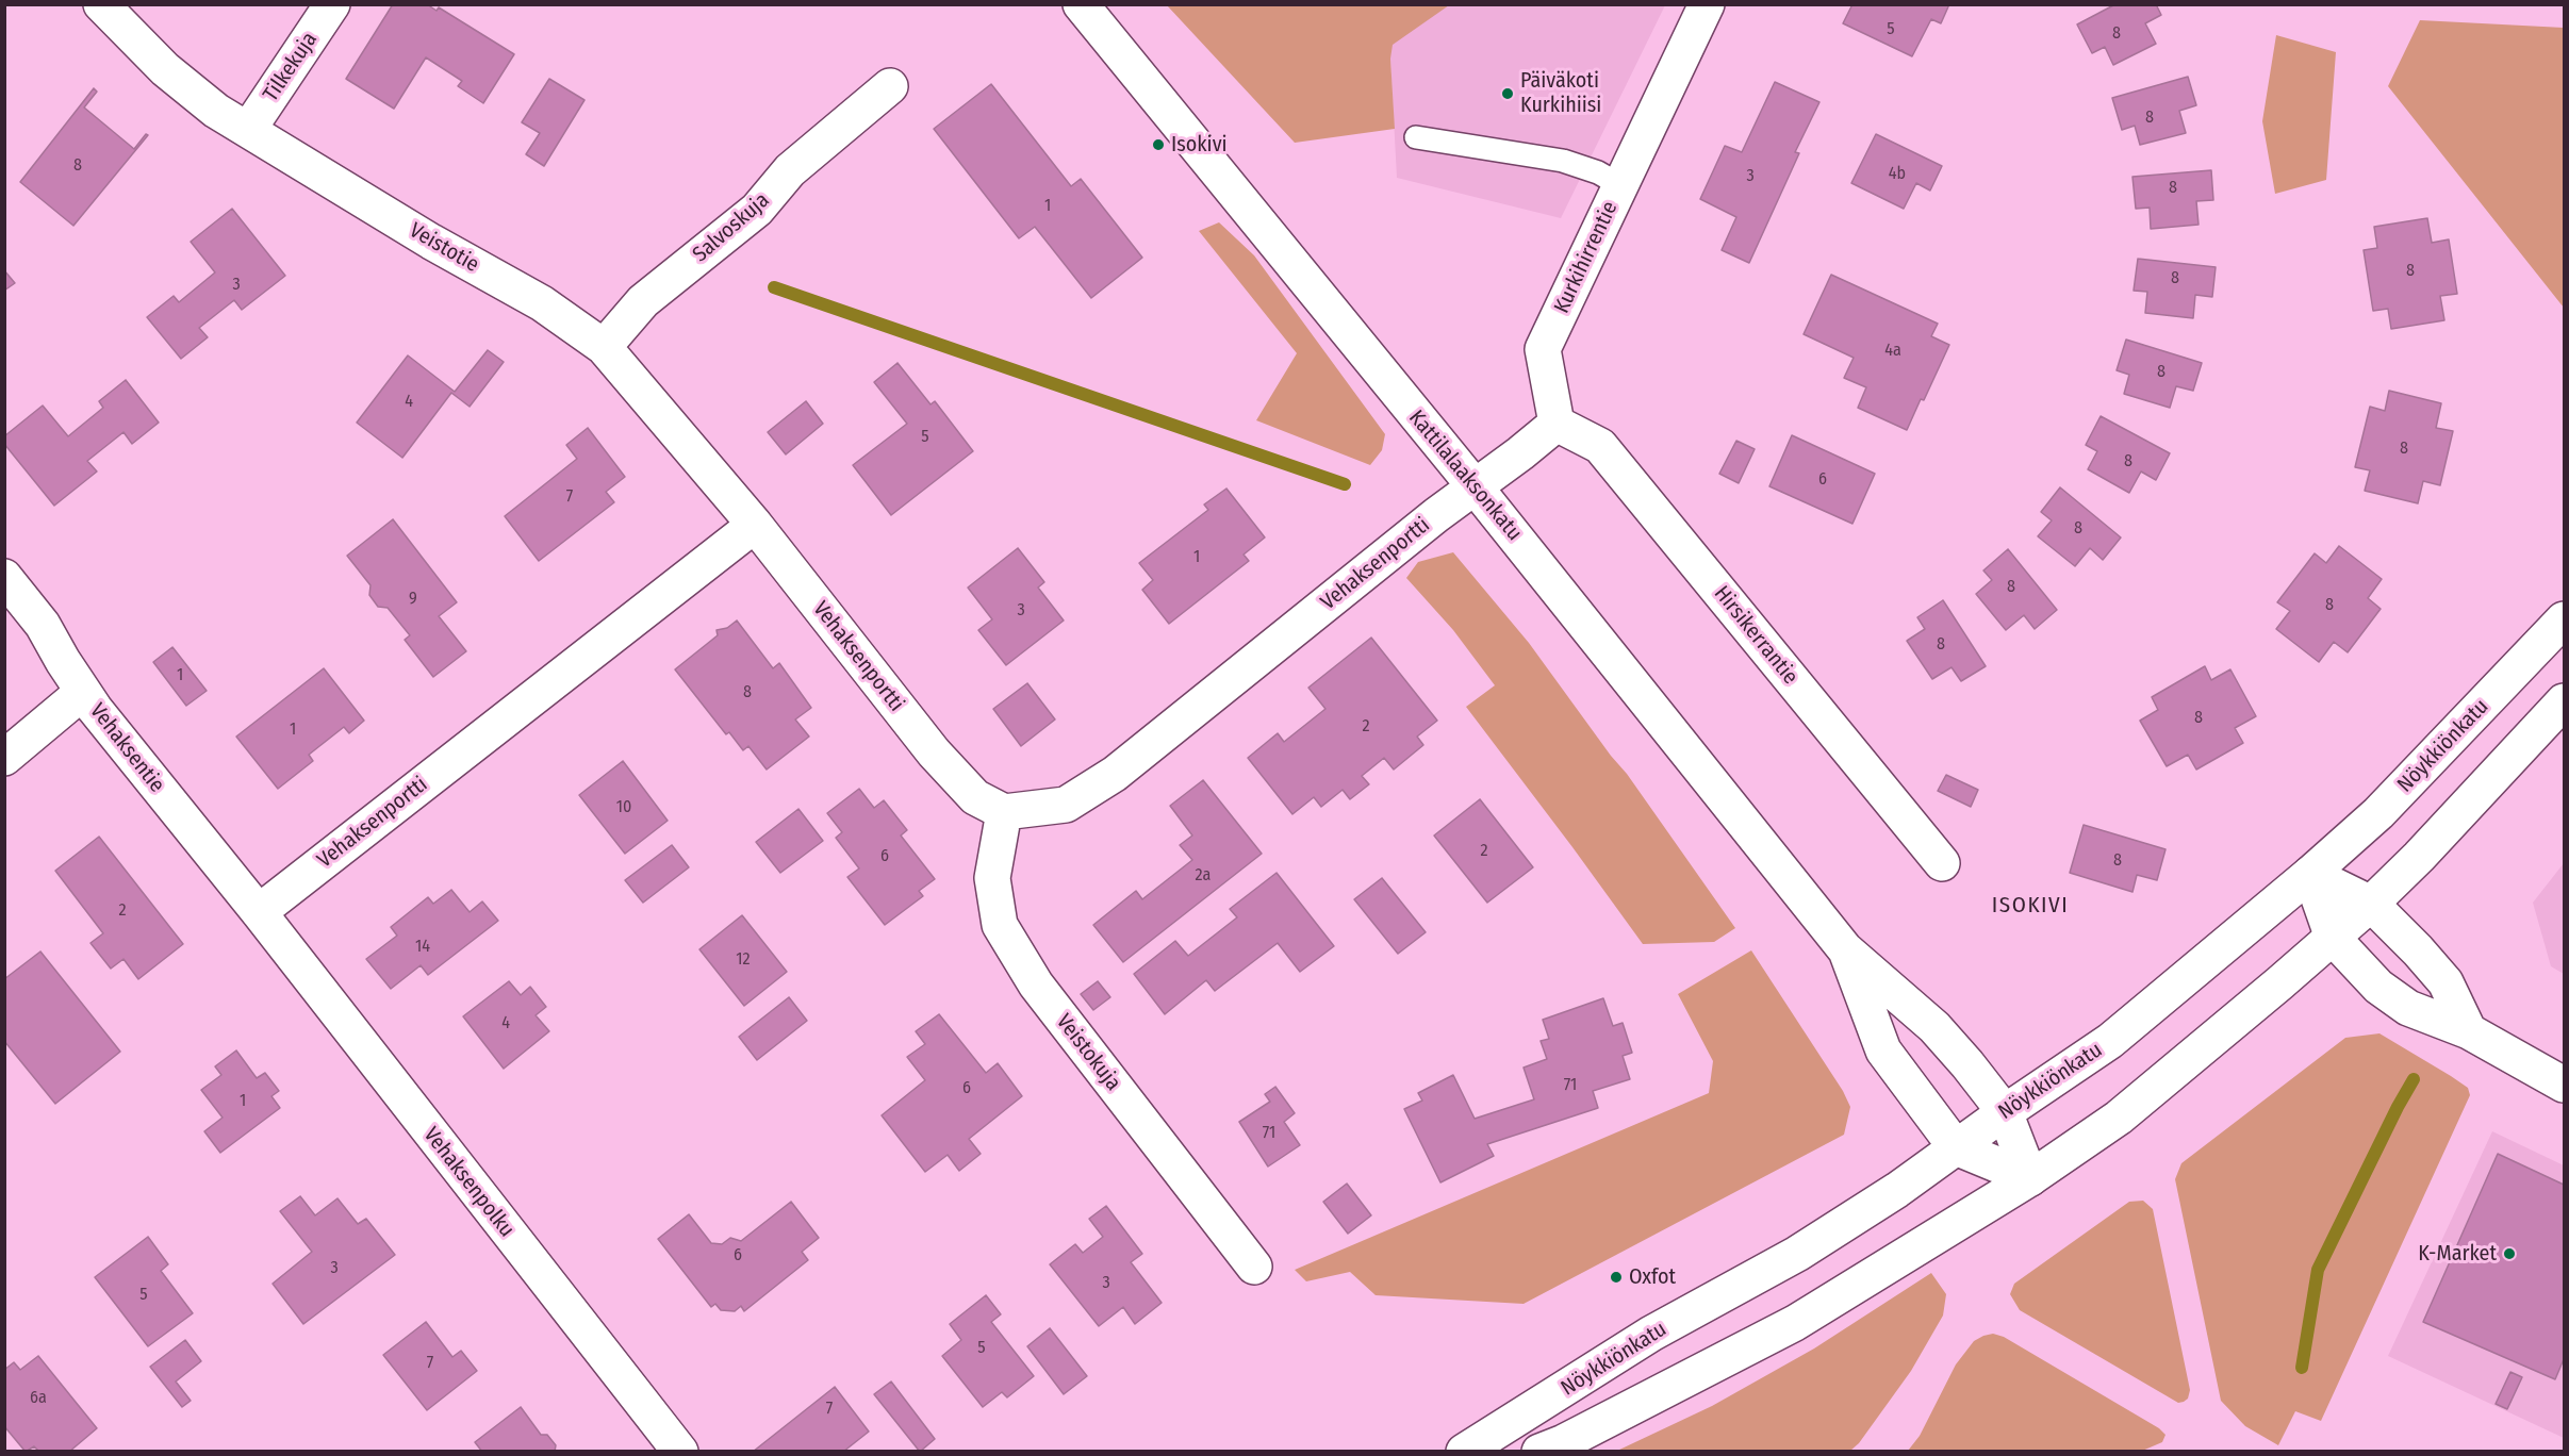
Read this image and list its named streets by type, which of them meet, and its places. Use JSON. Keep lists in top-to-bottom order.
{
  "streets": {
    "street": [
      "Tilkekuja",
      "Salvoskuja",
      "Veistotie",
      "Kurkihirrentie",
      "Kattilalaaksonkatu",
      "Vehaksenportti",
      "Hirsikerrantie",
      "Nöykkiönkatu",
      "Vehaksentie",
      "Veistokuja",
      "Vehaksenpolku"
    ]
  },
  "crossings": [
    ["Tilkekuja", "Veistotie"],
    ["Salvoskuja", "Veistotie"],
    ["Veistotie", "Vehaksenportti"],
    ["Kurkihirrentie", "Hirsikerrantie"],
    ["Kattilalaaksonkatu", "Vehaksenportti"],
    ["Kattilalaaksonkatu", "Nöykkiönkatu"],
    ["Vehaksenportti", "Vehaksentie"],
    ["Vehaksenportti", "Veistokuja"],
    ["Vehaksenportti", "Vehaksenpolku"],
    ["Vehaksentie", "Vehaksenpolku"]
  ],
  "districts": ["ISOKIVI"],
  "places": [
    "Päiväkoti Kurkihiisi",
    "Isokivi",
    "K-Market",
    "Oxfot"
  ],
  "house_numbers": [
    "5",
    "8",
    "8",
    "8",
    "4b",
    "3",
    "8",
    "1",
    "8",
    "8",
    "3",
    "4a",
    "8",
    "4",
    "5",
    "8",
    "8",
    "6",
    "7",
    "8",
    "1",
    "8",
    "9",
    "8",
    "3",
    "8",
    "1",
    "8",
    "8",
    "2",
    "1",
    "10",
    "2",
    "6",
    "8",
    "2a",
    "2",
    "14",
    "12",
    "4",
    "71",
    "6",
    "1",
    "71",
    "6",
    "3",
    "3",
    "5",
    "5",
    "7",
    "6a",
    "7"
  ]
}
